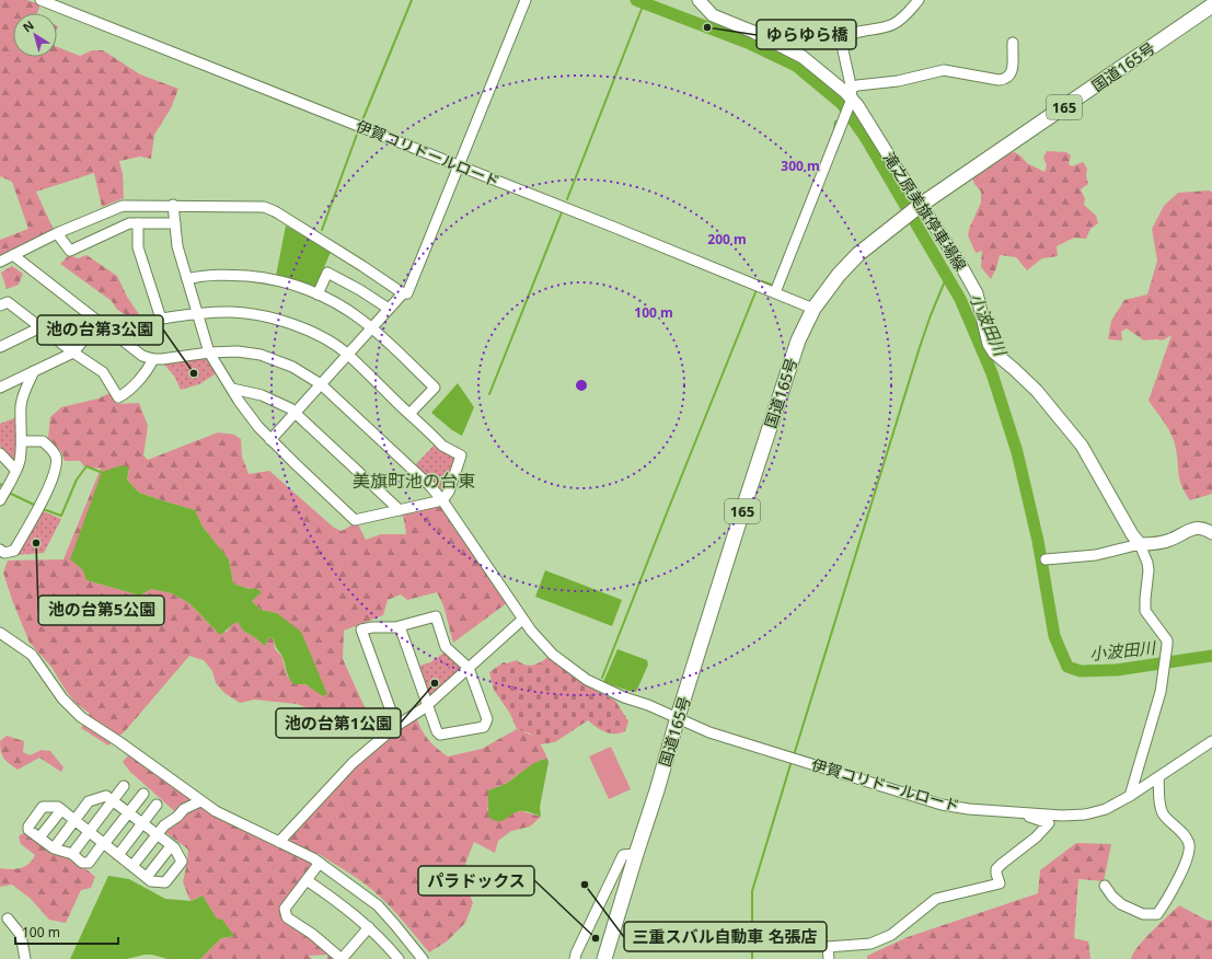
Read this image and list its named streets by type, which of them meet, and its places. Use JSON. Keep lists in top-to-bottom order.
{
  "streets": {
    "highway": ["国道165号", "165"],
    "main road": ["滝之原美旗停車場線"],
    "street": ["伊賀コリドールロード"]
  },
  "crossings": [
    ["国道165号", "伊賀コリドールロード"],
    ["国道165号", "滝之原美旗停車場線"]
  ],
  "districts": ["美旗町池の台東"],
  "water": ["小波田川"],
  "places": [
    "ゆらゆら橋",
    "池の台第3公園",
    "池の台第5公園",
    "池の台第1公園",
    "三重スバル自動車 名張店",
    "パラドックス"
  ],
  "scale_bar": "100 m",
  "north": "top left",
  "rings": ["300 m", "200 m", "100 m"]
}
